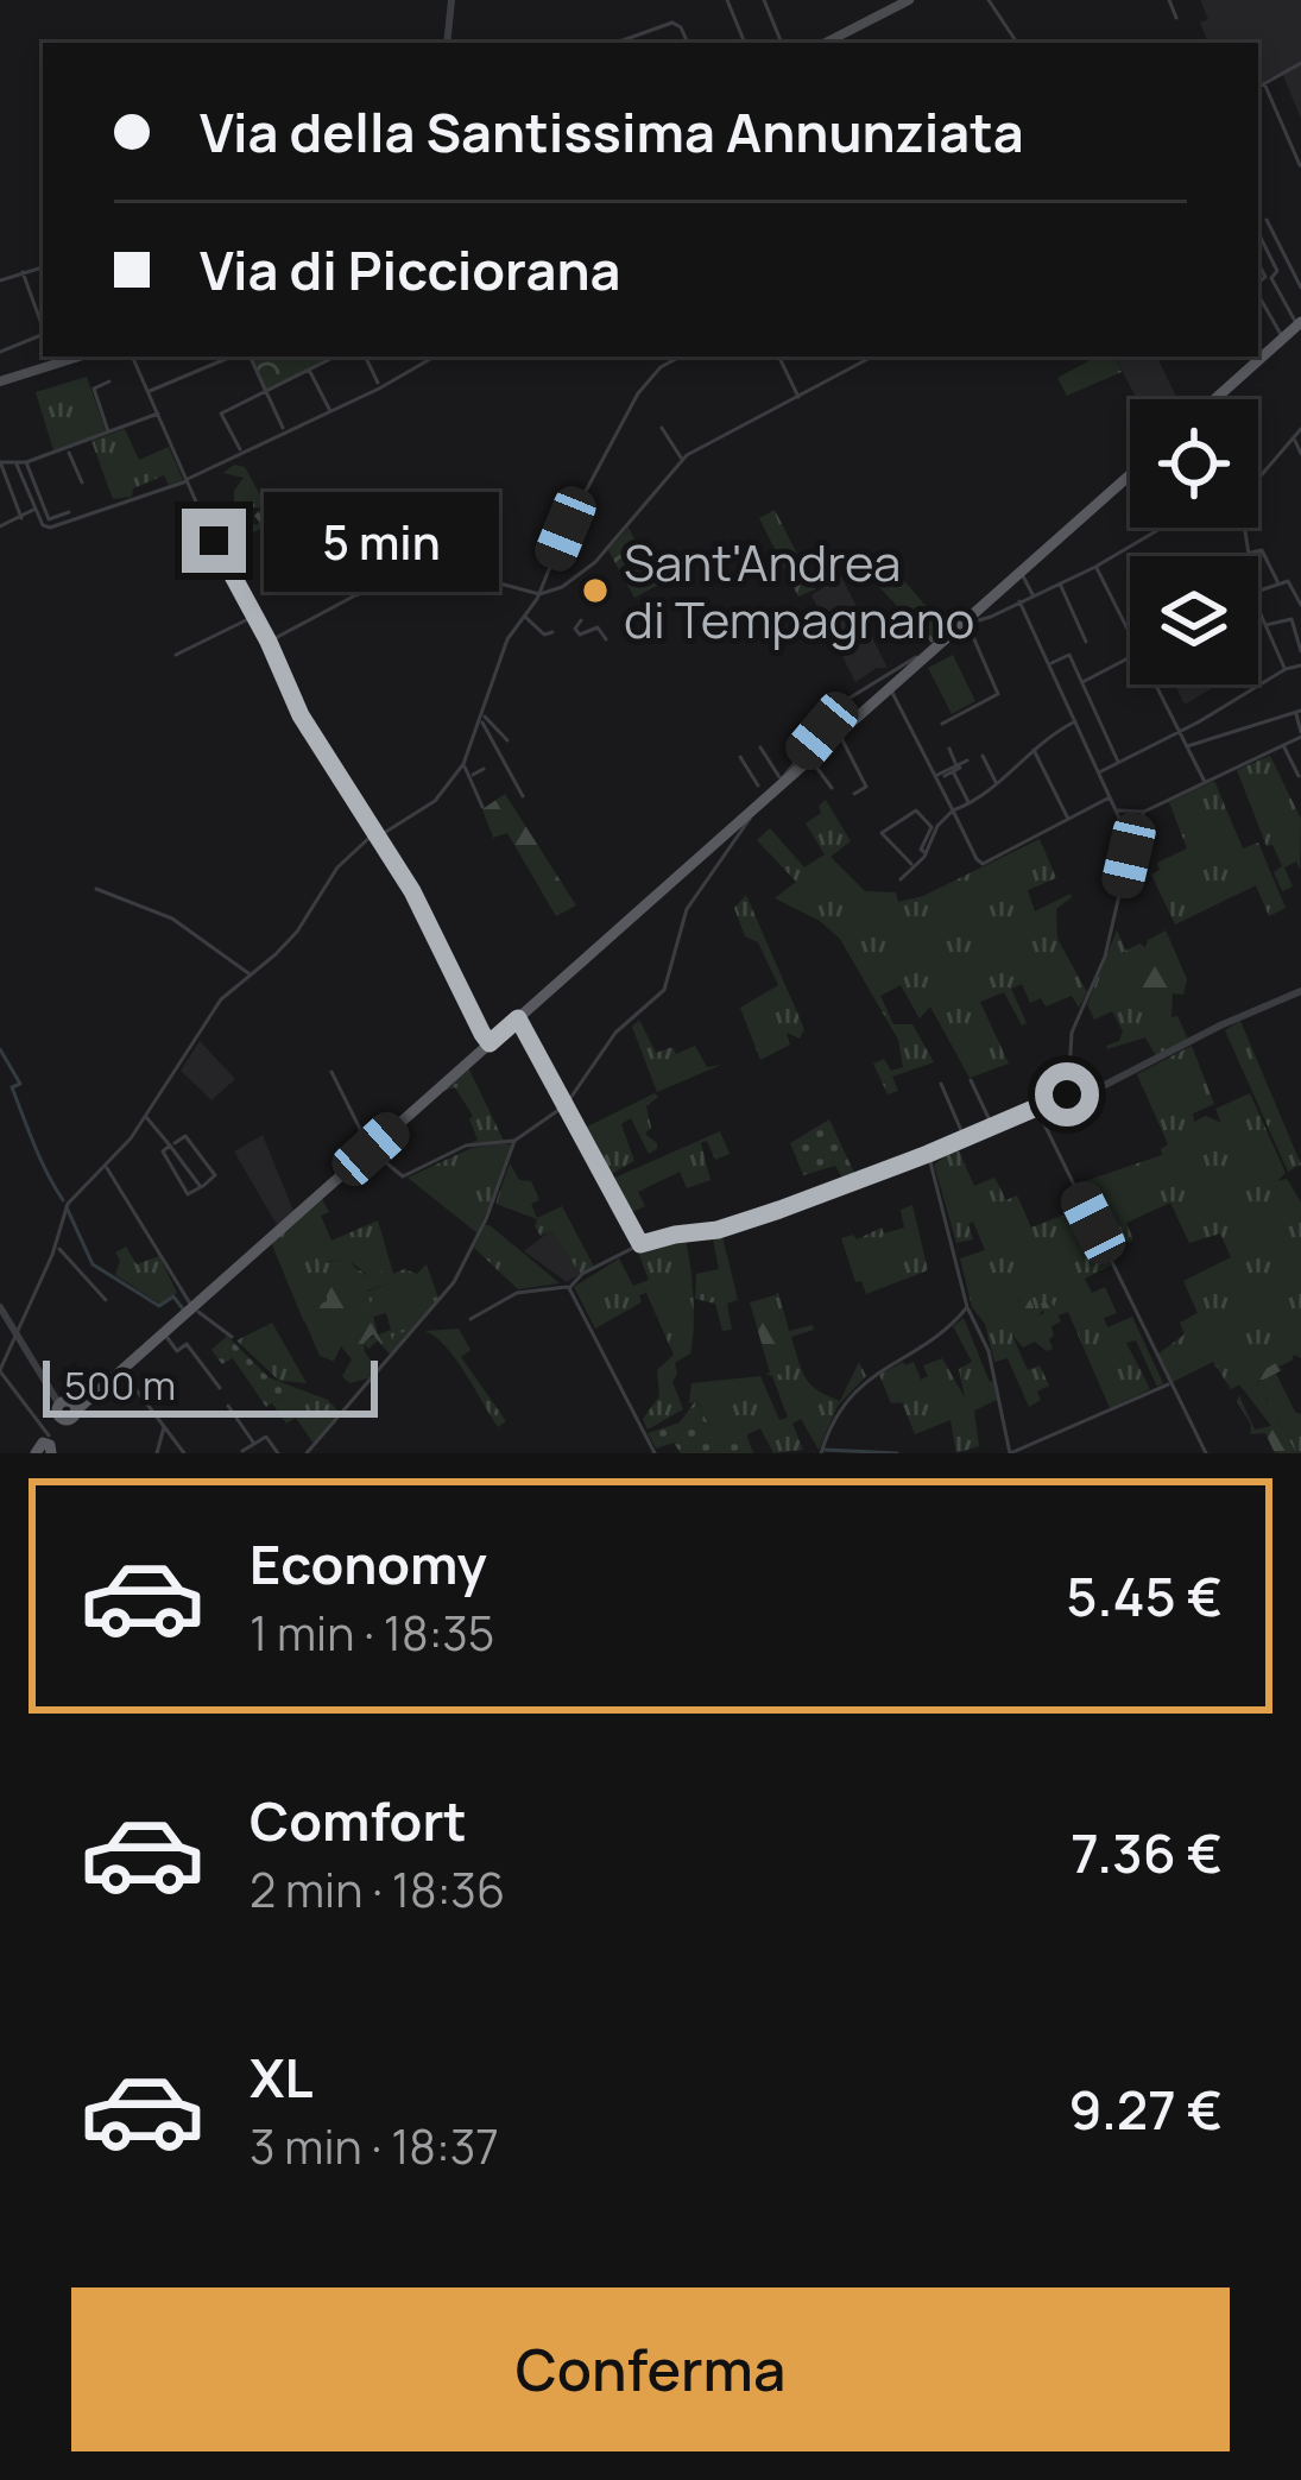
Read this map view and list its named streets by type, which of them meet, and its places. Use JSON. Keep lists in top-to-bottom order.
{
  "places": ["Sant'Andrea di Tempagnano"],
  "scale_bar": "500 m",
  "page": {
    "banner": ["Via della Santissima Annunziata", "Via di Picciorana"],
    "bubble": "5 min",
    "scale": "500 m",
    "list": [
      {
        "name": "Economy",
        "note": "1 min · 18:35",
        "value": "5.45 €"
      },
      {
        "name": "Comfort",
        "note": "2 min · 18:36",
        "value": "7.36 €"
      },
      {
        "name": "XL",
        "note": "3 min · 18:37",
        "value": "9.27 €"
      }
    ],
    "buttons": "Conferma"
  }
}
